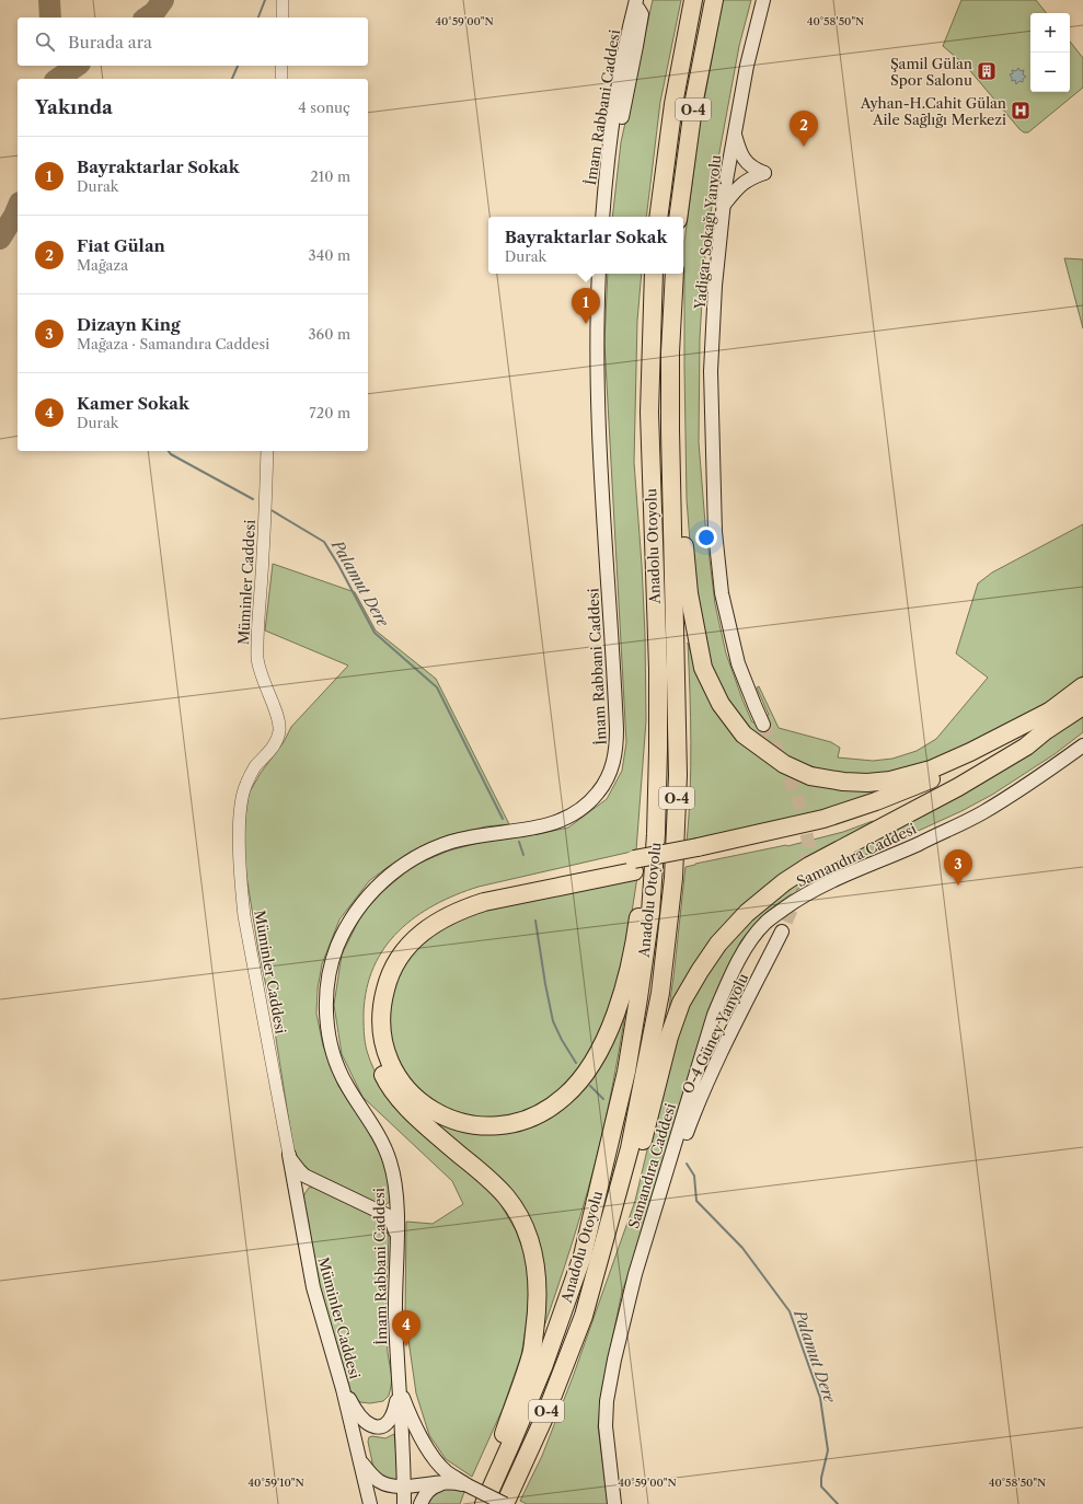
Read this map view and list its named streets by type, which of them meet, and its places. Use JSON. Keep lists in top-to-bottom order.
{
  "streets": {
    "highway": ["O-4", "Anadolu Otoyolu"],
    "main road": [
      "İmam Rabbani Caddesi",
      "Yadigar Sokağı Yanyolu",
      "Müminler Caddesi",
      "Samandıra Caddesi",
      "O-4 Güney Yanyolu"
    ]
  },
  "crossings": [
    ["Samandıra Caddesi", "O-4 Güney Yanyolu"]
  ],
  "water": ["Palamut Dere"],
  "places": {
    "building": ["Şamil Gülan Spor Salonu"],
    "hospital": ["Ayhan-H.Cahit Gülan Aile Sağlığı Merkezi"]
  },
  "page": {
    "map_buttons": ["+", "−"],
    "search": "Burada ara",
    "heading": ["Yakında", "4 sonuç"],
    "pins": [
      "2",
      "1",
      "3",
      "4"
    ],
    "list": [
      {
        "mark": "1",
        "name": "Bayraktarlar Sokak",
        "note": "Durak",
        "value": "210 m"
      },
      {
        "mark": "2",
        "name": "Fiat Gülan",
        "note": "Mağaza",
        "value": "340 m"
      },
      {
        "mark": "3",
        "name": "Dizayn King",
        "note": "Mağaza · Samandıra Caddesi",
        "value": "360 m"
      },
      {
        "mark": "4",
        "name": "Kamer Sokak",
        "note": "Durak",
        "value": "720 m"
      }
    ],
    "popup": ["Bayraktarlar Sokak", "Durak"]
  },
  "coordinates": ["40°59'00\"N", "40°58'50\"N", "40°59'10\"N"]
}
